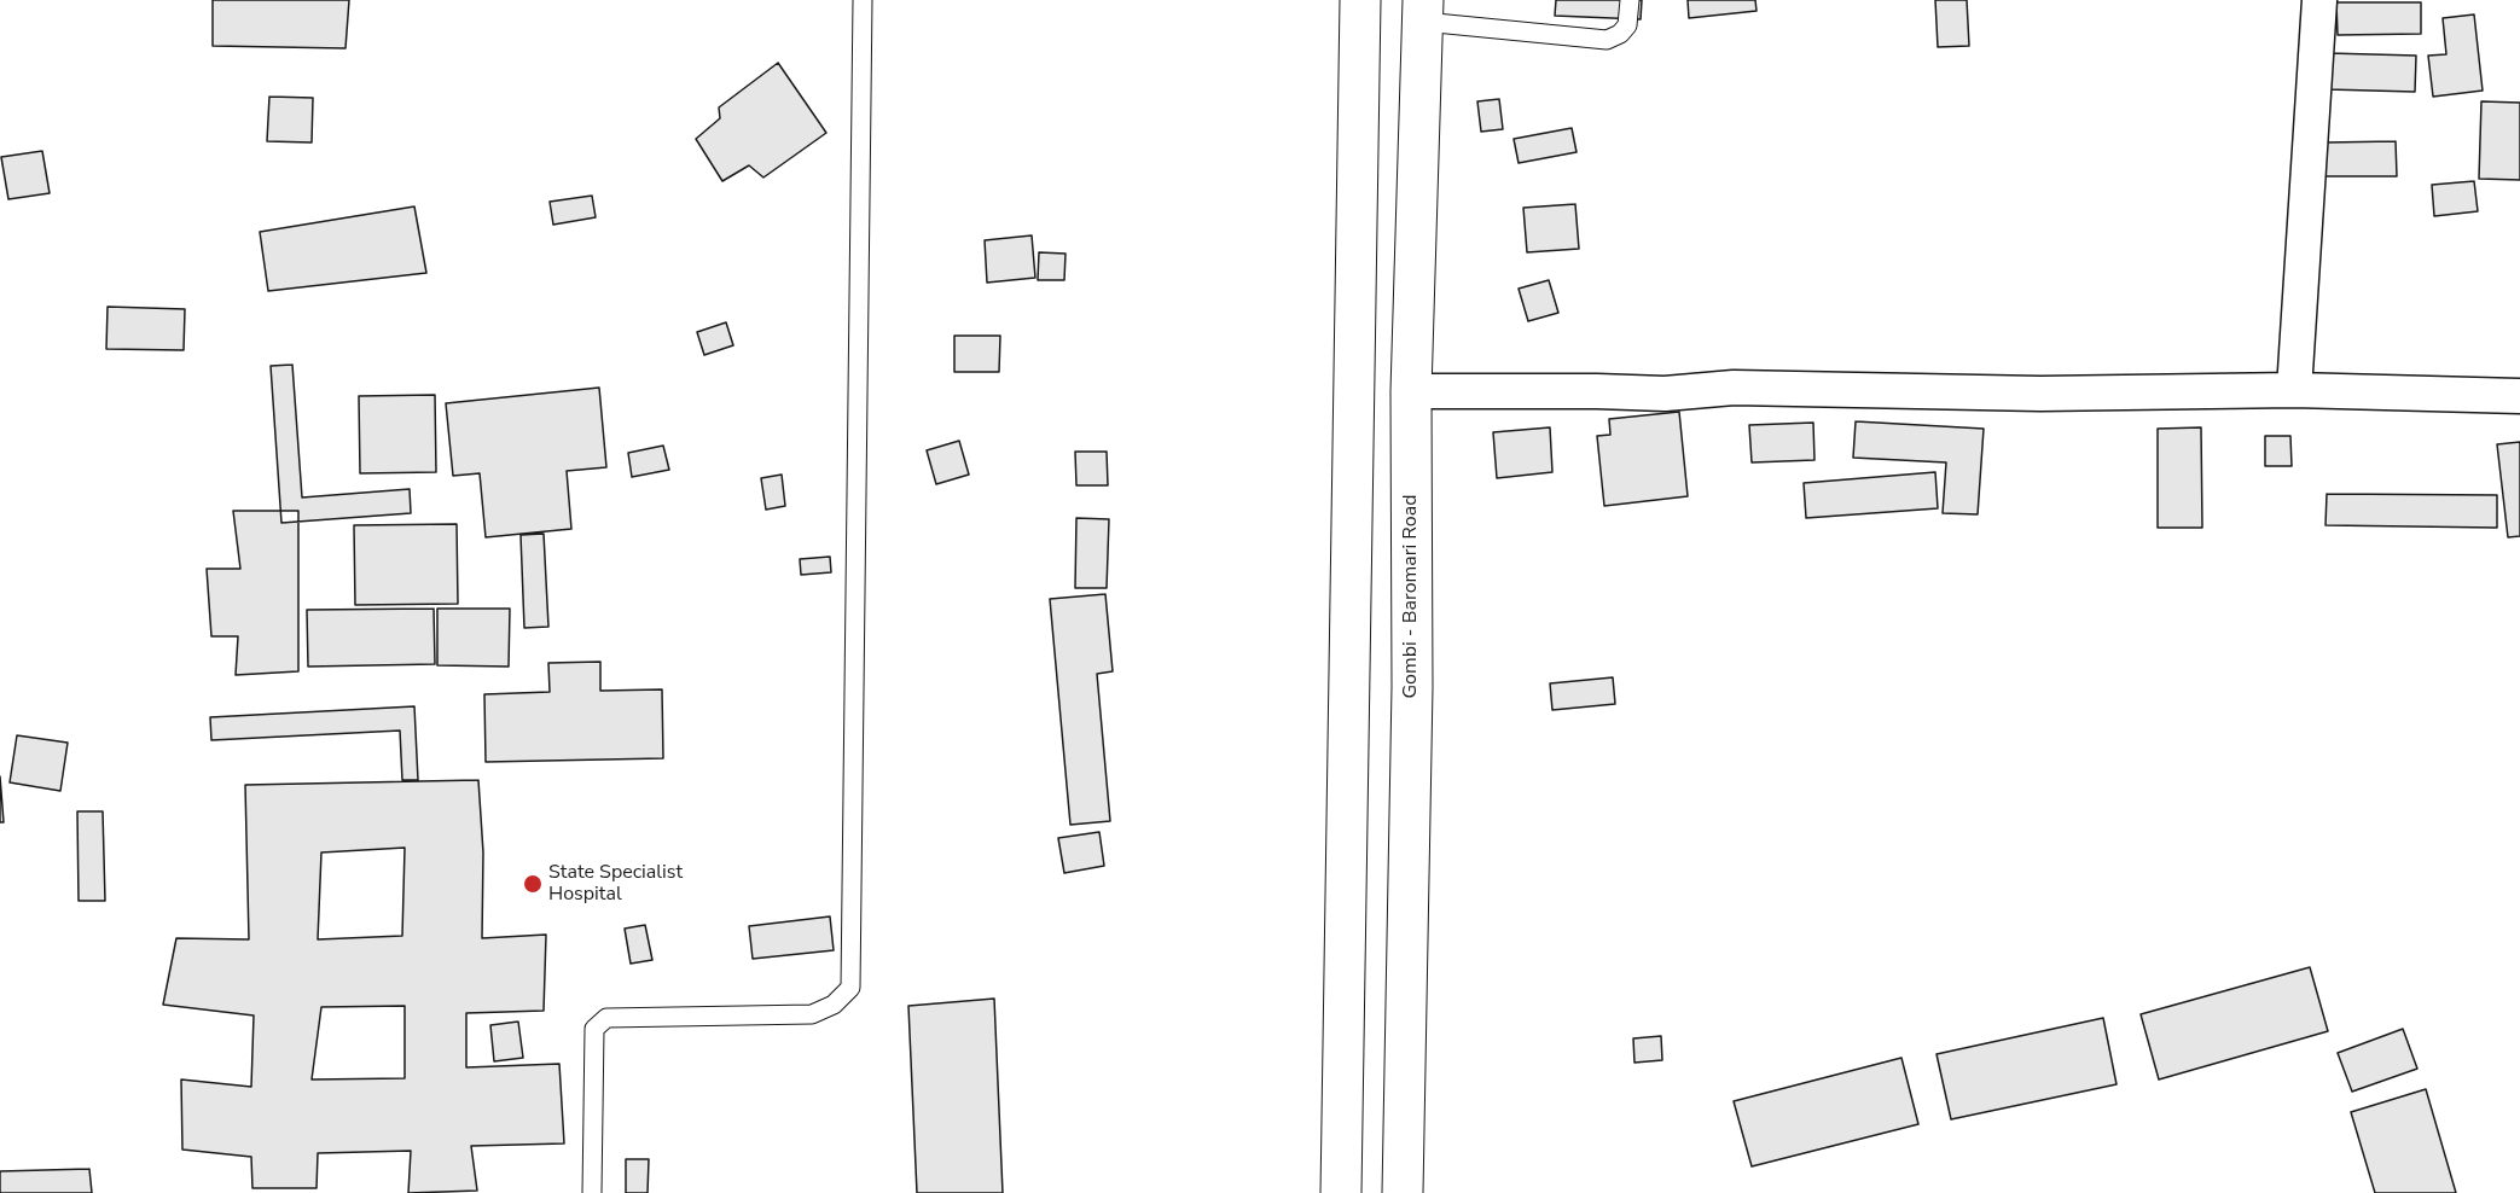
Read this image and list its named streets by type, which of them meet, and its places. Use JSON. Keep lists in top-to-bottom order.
{
  "streets": {
    "main road": ["Gombi - Baromari Road"]
  },
  "places": ["State Specialist Hospital"]
}
